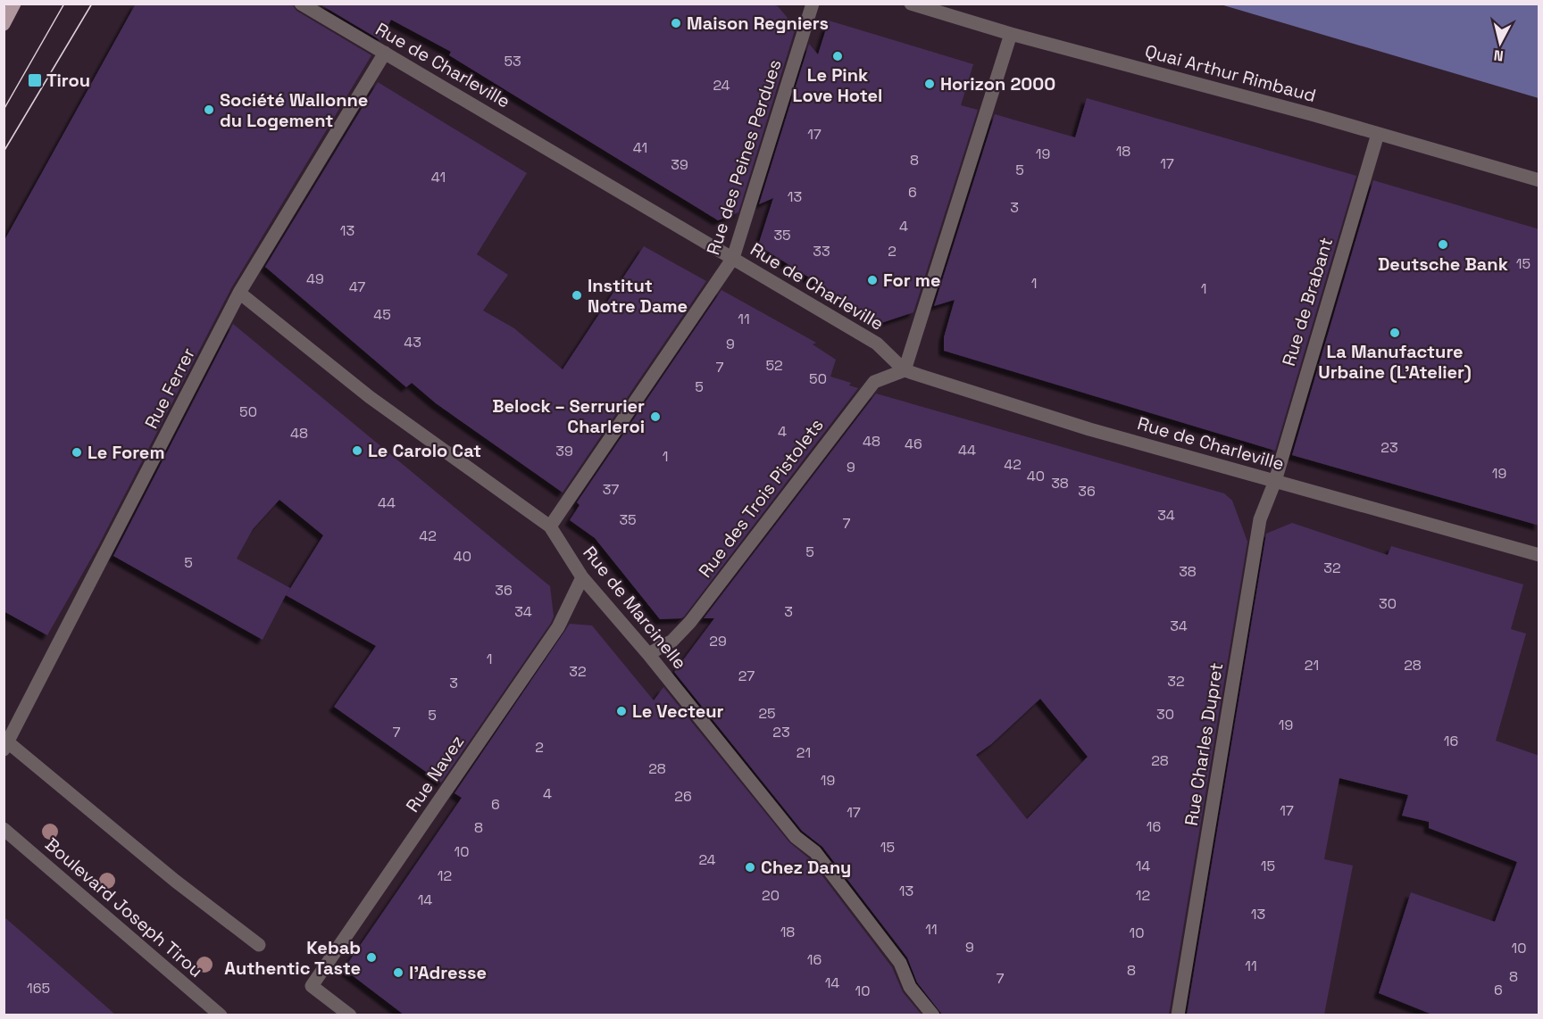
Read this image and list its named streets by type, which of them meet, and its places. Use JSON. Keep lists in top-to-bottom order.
{
  "streets": {
    "street": [
      "Rue de Charleville",
      "Quai Arthur Rimbaud",
      "Rue des Peines Perdues",
      "Rue de Brabant",
      "Rue Ferrer",
      "Rue des Trois Pistolets",
      "Rue de Marcinelle",
      "Rue Charles Dupret",
      "Rue Navez",
      "Boulevard Joseph Tirou"
    ]
  },
  "crossings": [
    ["Rue de Charleville", "Rue des Peines Perdues"],
    ["Rue de Charleville", "Rue de Brabant"],
    ["Rue de Charleville", "Rue Ferrer"],
    ["Rue de Charleville", "Rue des Trois Pistolets"],
    ["Rue de Charleville", "Rue Charles Dupret"],
    ["Quai Arthur Rimbaud", "Rue de Brabant"],
    ["Rue des Peines Perdues", "Rue de Marcinelle"],
    ["Rue de Brabant", "Rue Charles Dupret"],
    ["Rue Ferrer", "Rue de Marcinelle"],
    ["Rue des Trois Pistolets", "Rue de Marcinelle"],
    ["Rue de Marcinelle", "Rue Navez"]
  ],
  "places": {
    "other": [
      "Maison Regniers",
      "Le Pink Love Hotel",
      "Horizon 2000",
      "Société Wallonne du Logement",
      "Deutsche Bank",
      "For me",
      "Institut Notre Dame",
      "La Manufacture Urbaine (L'Atelier)",
      "Belock – Serrurier Charleroi",
      "Le Carolo Cat",
      "Le Forem",
      "Le Vecteur",
      "Chez Dany",
      "Kebab Authentic Taste",
      "l’Adresse"
    ],
    "transit": ["Tirou"]
  },
  "house_numbers": [
    "53",
    "24",
    "17",
    "41",
    "18",
    "19",
    "8",
    "17",
    "39",
    "5",
    "41",
    "6",
    "13",
    "3",
    "4",
    "13",
    "35",
    "33",
    "2",
    "15",
    "49",
    "1",
    "47",
    "1",
    "45",
    "11",
    "43",
    "9",
    "52",
    "7",
    "50",
    "5",
    "50",
    "4",
    "48",
    "48",
    "46",
    "23",
    "44",
    "39",
    "1",
    "42",
    "9",
    "19",
    "40",
    "38",
    "37",
    "36",
    "44",
    "34",
    "35",
    "7",
    "42",
    "5",
    "40",
    "5",
    "32",
    "38",
    "36",
    "30",
    "34",
    "3",
    "34",
    "29",
    "1",
    "21",
    "28",
    "32",
    "27",
    "32",
    "3",
    "25",
    "30",
    "5",
    "19",
    "7",
    "23",
    "16",
    "2",
    "21",
    "28",
    "28",
    "19",
    "4",
    "26",
    "6",
    "17",
    "17",
    "16",
    "8",
    "15",
    "10",
    "24",
    "14",
    "15",
    "12",
    "13",
    "20",
    "12",
    "14",
    "13",
    "11",
    "18",
    "10",
    "9",
    "10",
    "16",
    "11",
    "8",
    "8",
    "7",
    "14",
    "165",
    "6",
    "10"
  ],
  "north": "bottom"
}
